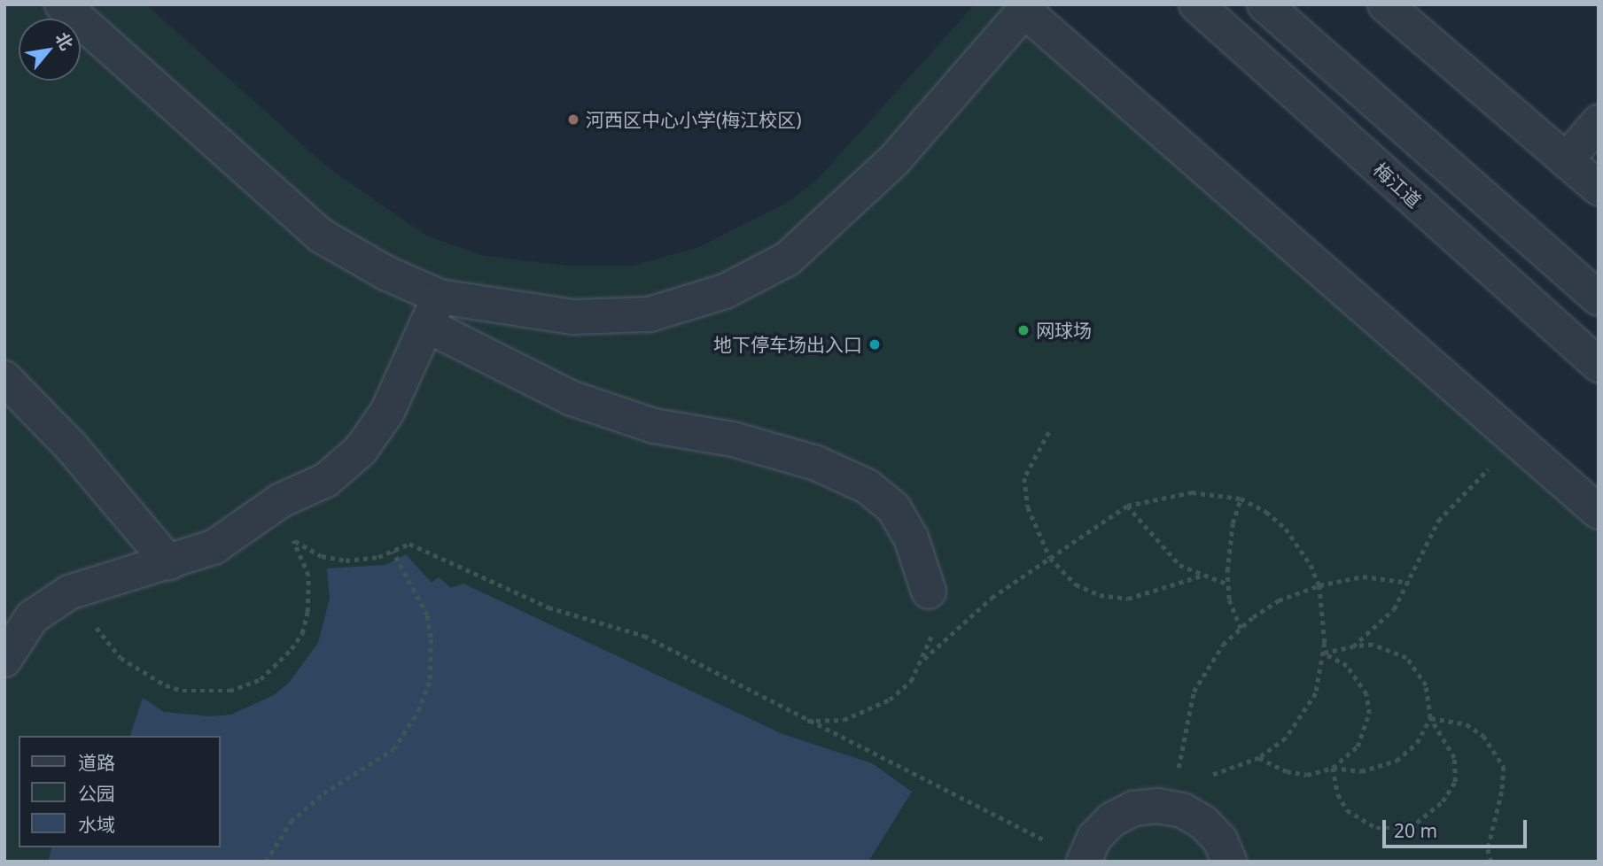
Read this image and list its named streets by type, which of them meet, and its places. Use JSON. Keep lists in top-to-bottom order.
{
  "streets": {
    "street": ["梅江道"]
  },
  "places": ["河西区中心小学(梅江校区)", "网球场", "地下停车场出入口"],
  "legend": ["道路", "公园", "水域"],
  "scale_bar": "20 m",
  "north": "top right"
}
